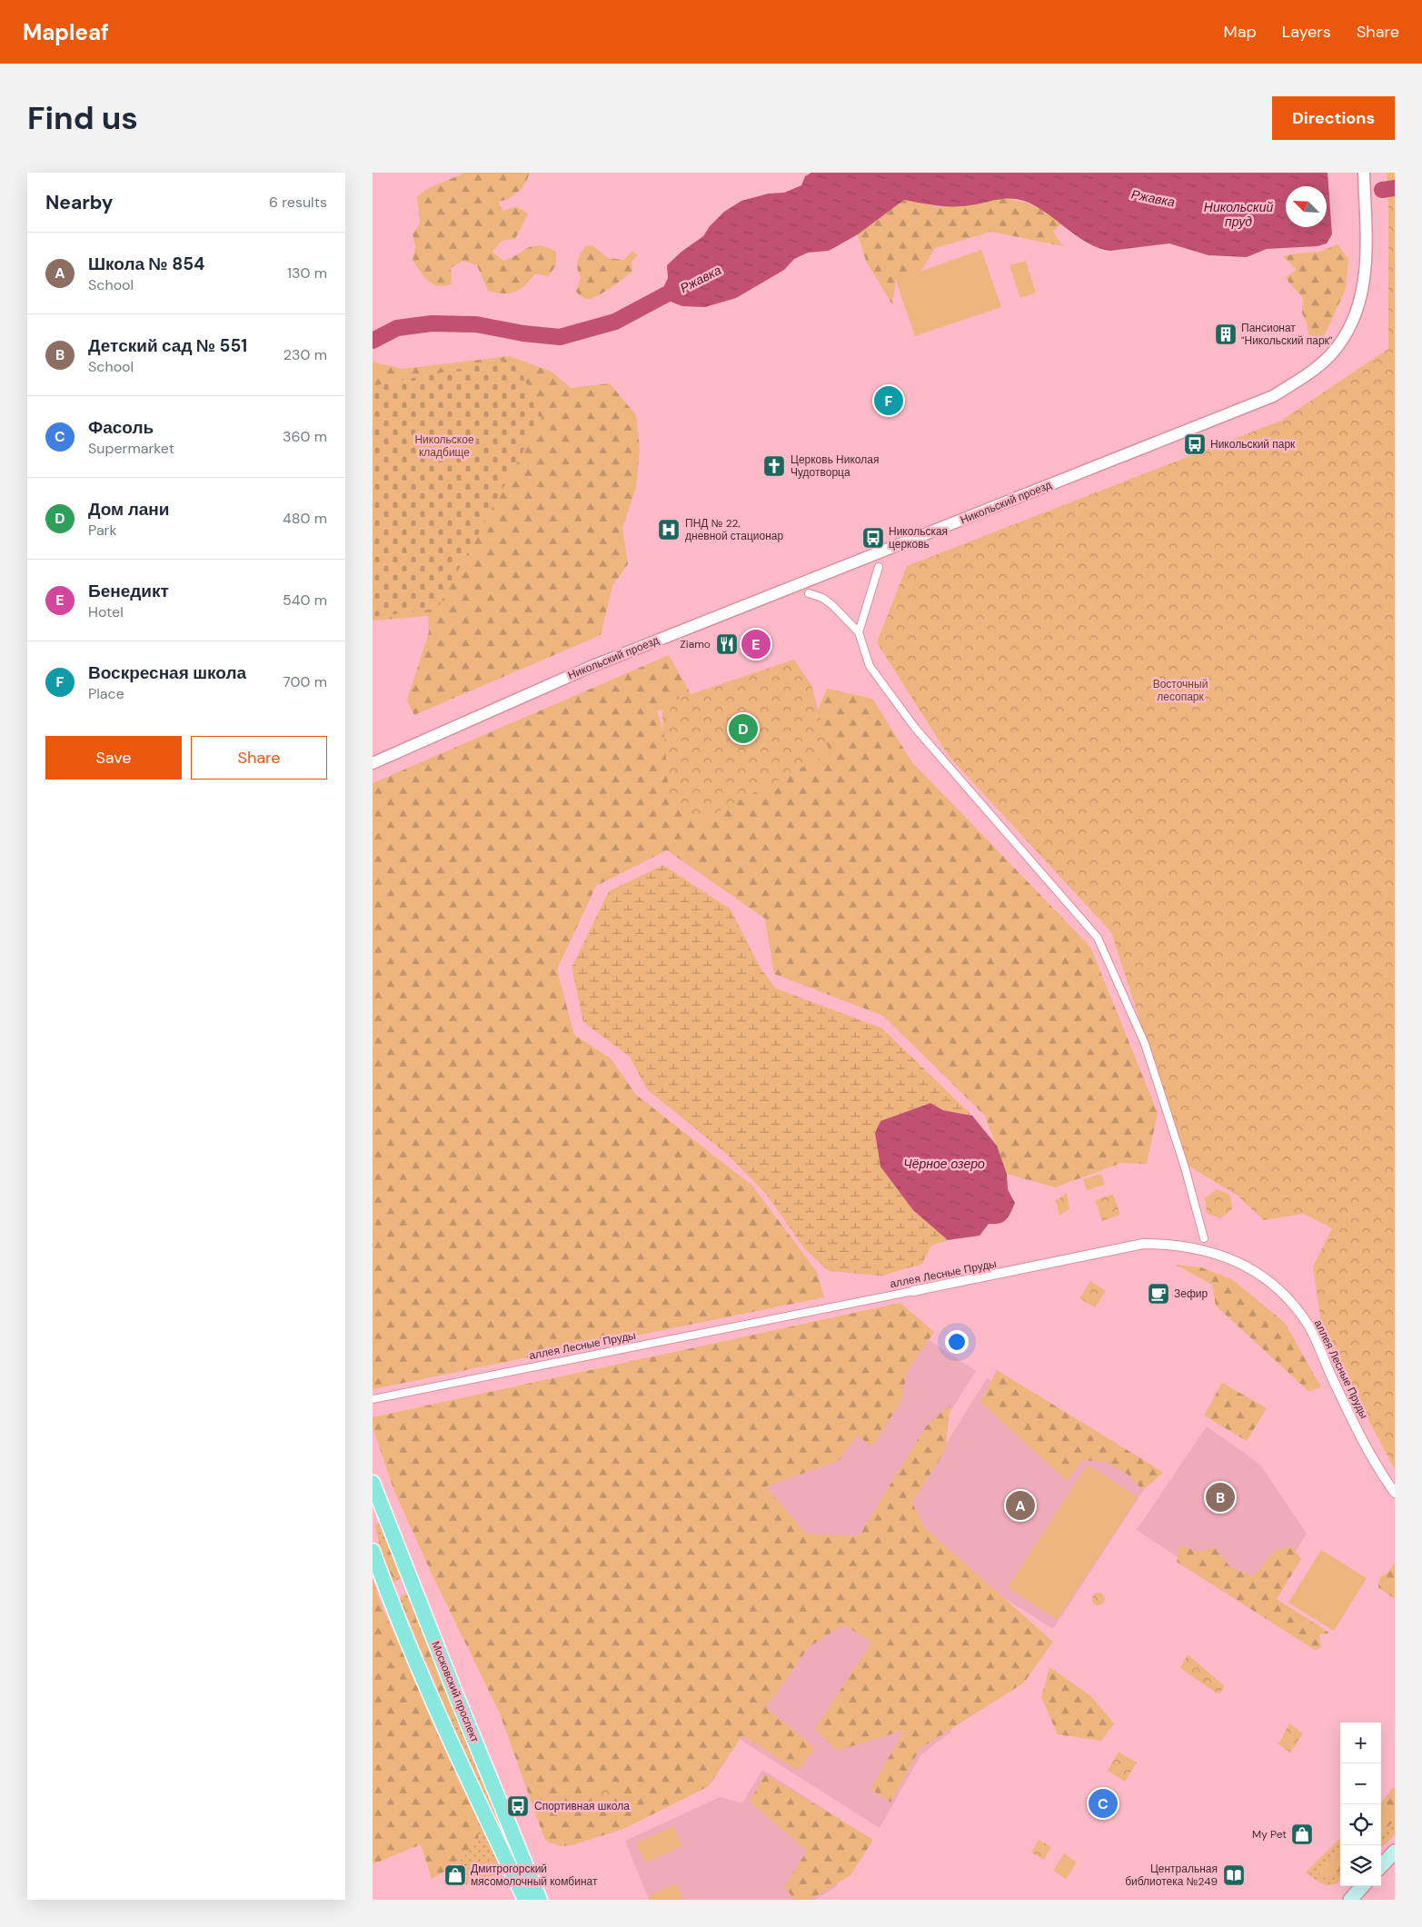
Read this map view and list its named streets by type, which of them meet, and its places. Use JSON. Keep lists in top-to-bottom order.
{
  "streets": {
    "main road": ["Московский проспект"],
    "street": ["Никольский проезд", "аллея Лесные Пруды"]
  },
  "water": ["Ржавка", "Никольский пруд", "Чёрное озеро"],
  "parks": ["Никольское кладбище", "Восточный лесопарк"],
  "places": {
    "building": ["Пансионат \"Никольский парк\""],
    "bus stop": ["Никольский парк", "Никольская церковь", "Спортивная школа"],
    "church": ["Церковь Николая Чудотворца"],
    "hospital": ["ПНД № 22, дневной стационар"],
    "restaurant": ["Ziamo"],
    "cafe": ["Зефир"],
    "shop": ["My Pet", "Дмитрогорский мясомолочный комбинат"],
    "library": ["Центральная библиотека №249"]
  },
  "north": "top left",
  "page": {
    "header": "Mapleaf",
    "nav": ["Map", "Layers", "Share"],
    "buttons": [
      "Directions",
      ["Save", "Share"]
    ],
    "title": "Find us",
    "heading": ["Nearby", "6 results"],
    "list": [
      {
        "mark": "A",
        "name": "Школа № 854",
        "note": "School",
        "value": "130 m"
      },
      {
        "mark": "B",
        "name": "Детский сад № 551",
        "note": "School",
        "value": "230 m"
      },
      {
        "mark": "C",
        "name": "Фасоль",
        "note": "Supermarket",
        "value": "360 m"
      },
      {
        "mark": "D",
        "name": "Дом лани",
        "note": "Park",
        "value": "480 m"
      },
      {
        "mark": "E",
        "name": "Бенедикт",
        "note": "Hotel",
        "value": "540 m"
      },
      {
        "mark": "F",
        "name": "Воскресная школа",
        "note": "Place",
        "value": "700 m"
      }
    ],
    "pins": [
      "F",
      "E",
      "D",
      "B",
      "A",
      "C"
    ],
    "map_buttons": ["+", "−"]
  }
}
